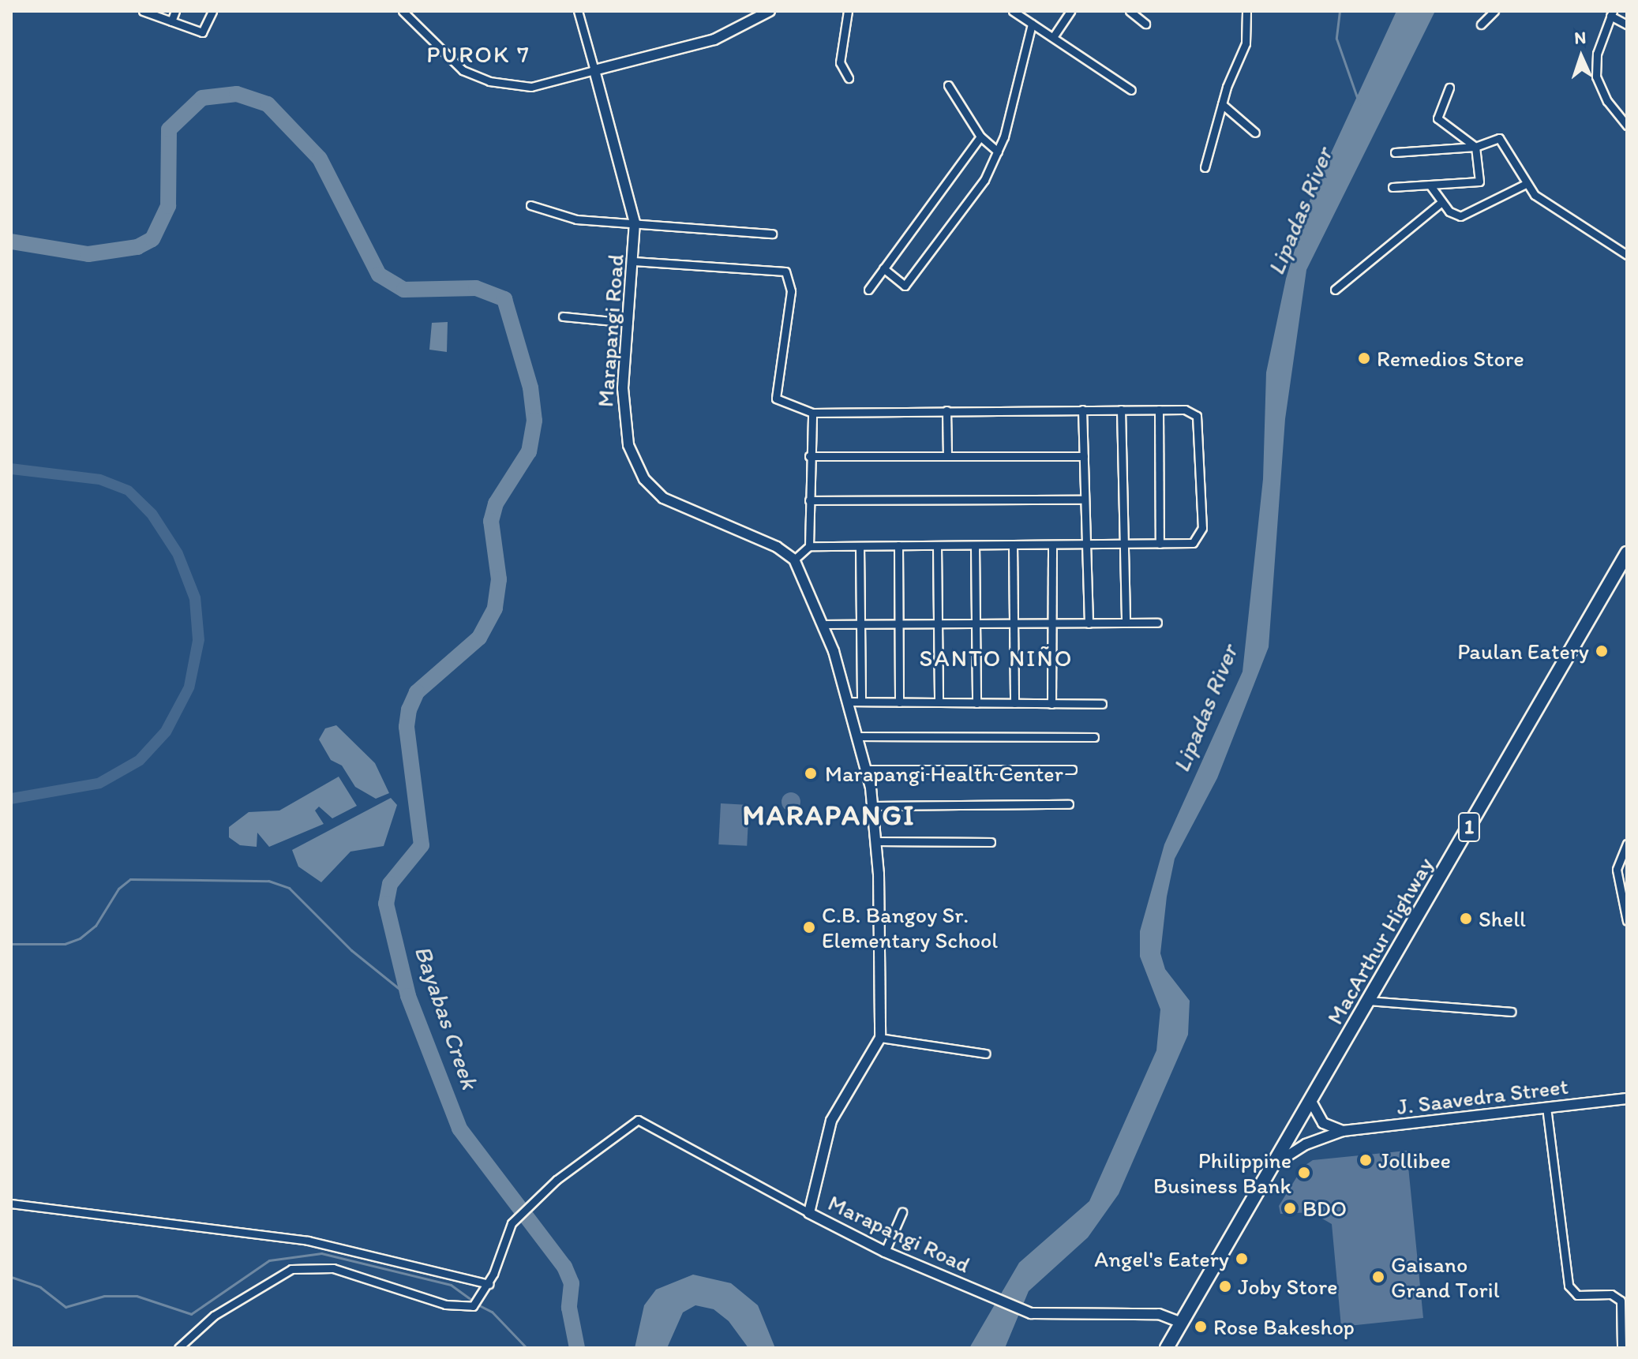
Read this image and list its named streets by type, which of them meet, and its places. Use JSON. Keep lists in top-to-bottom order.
{
  "streets": {
    "highway": ["1", "MacArthur Highway"],
    "street": ["Marapangi Road", "J. Saavedra Street"]
  },
  "crossings": [
    ["Marapangi Road", "MacArthur Highway"],
    ["MacArthur Highway", "J. Saavedra Street"]
  ],
  "districts": ["PUROK 7", "SANTO NIÑO", "MARAPANGI"],
  "water": ["Lipadas River", "Bayabas Creek"],
  "places": [
    "Remedios Store",
    "Paulan Eatery",
    "Marapangi Health Center",
    "Shell",
    "C.B. Bangoy Sr. Elementary School",
    "Jollibee",
    "Philippine Business Bank",
    "BDO",
    "Angel's Eatery",
    "Gaisano Grand Toril",
    "Joby Store",
    "Rose Bakeshop"
  ],
  "north": "top"
}
